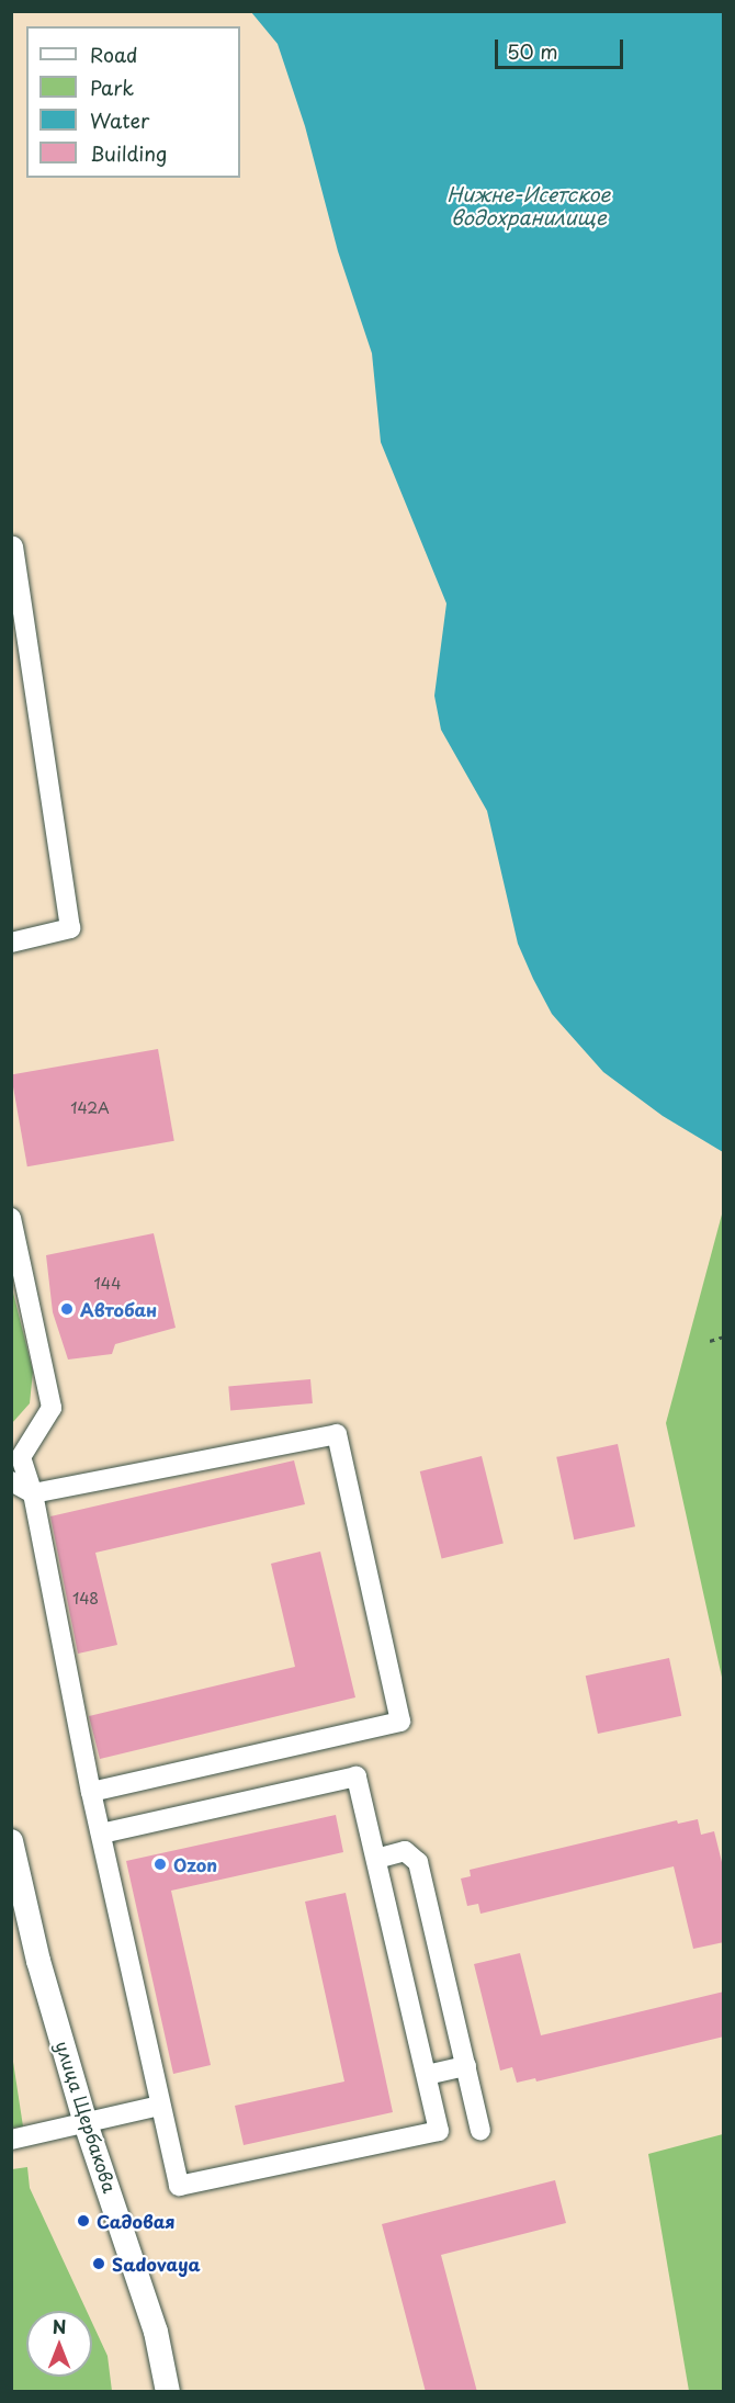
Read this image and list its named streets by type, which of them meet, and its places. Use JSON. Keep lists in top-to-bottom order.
{
  "streets": {
    "main road": ["улица Щербакова"]
  },
  "water": ["Нижне-Исетское водохранилище"],
  "places": [
    "Автобан",
    "Ozon",
    "Садовая",
    "Sadovaya"
  ],
  "house_numbers": ["142А", "144", "148"],
  "legend": [
    "Road",
    "Park",
    "Water",
    "Building"
  ],
  "scale_bar": "50 m",
  "north": "top"
}
